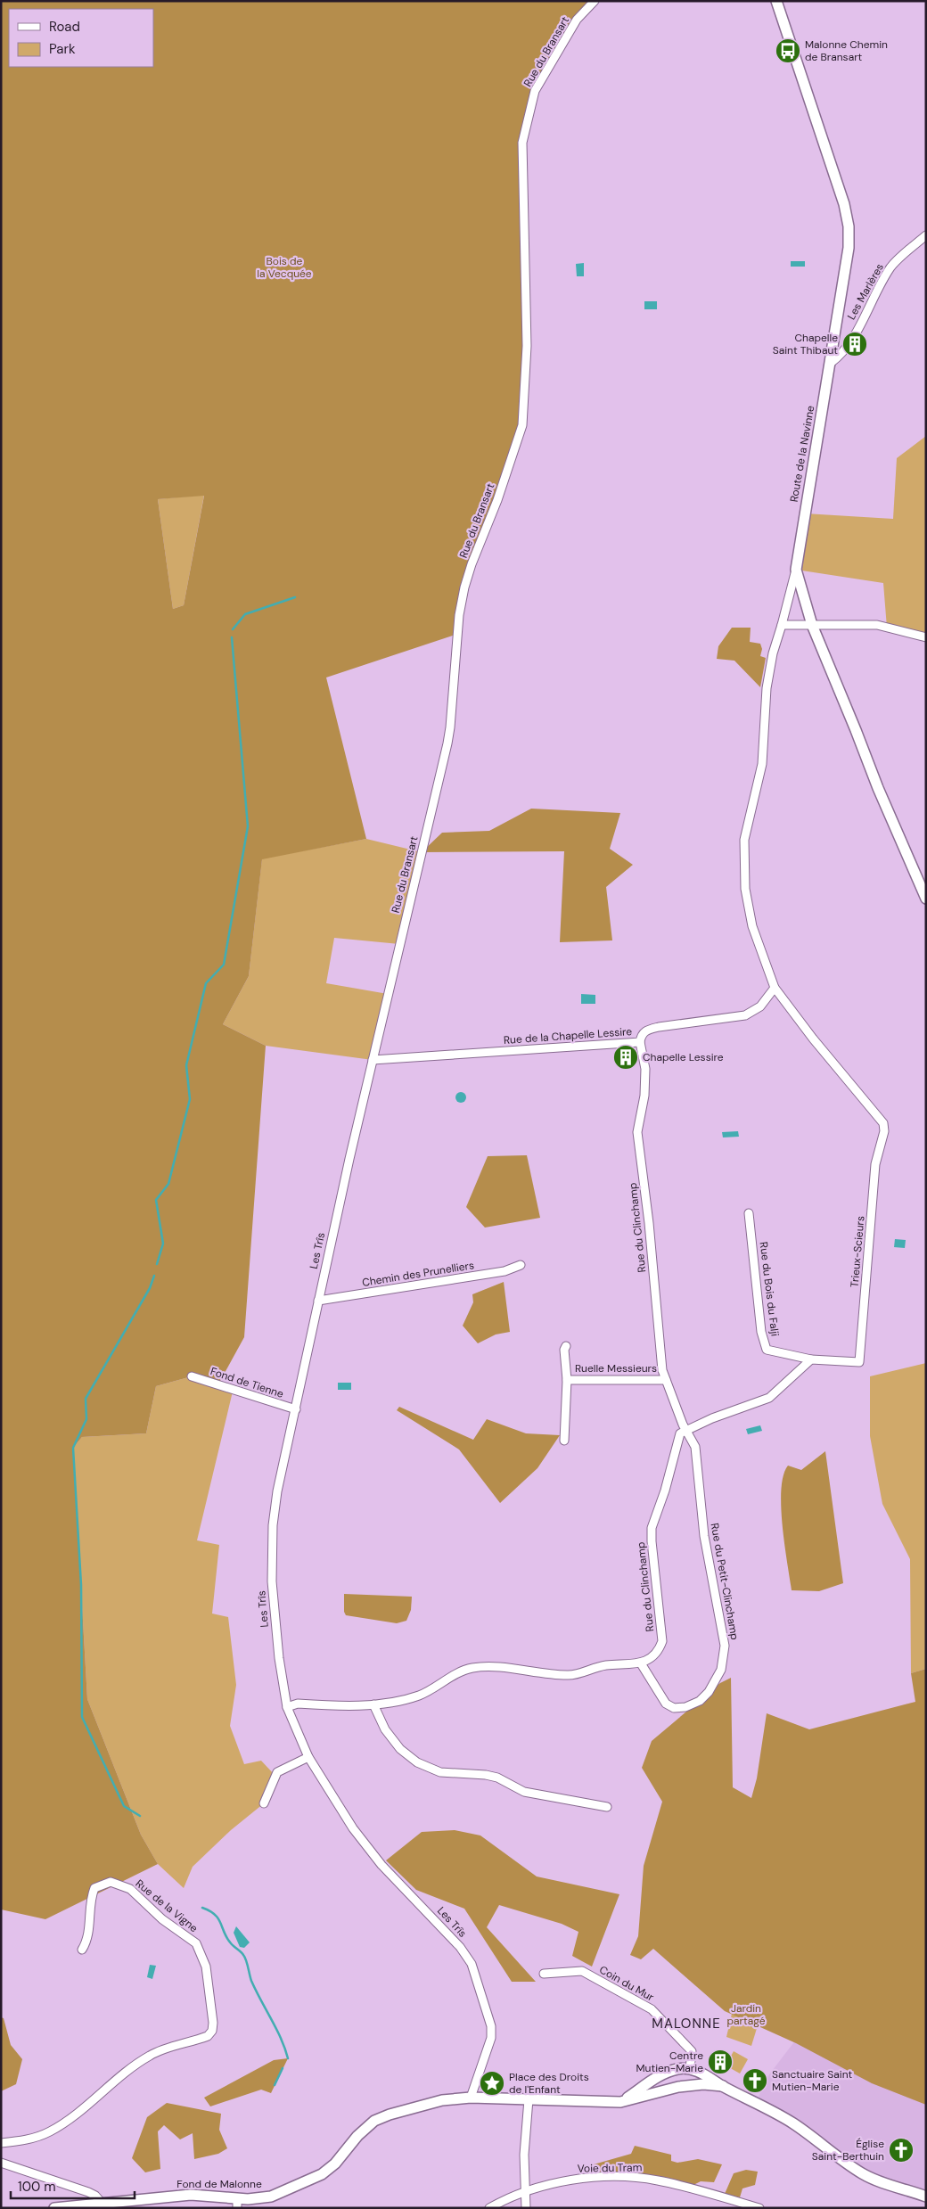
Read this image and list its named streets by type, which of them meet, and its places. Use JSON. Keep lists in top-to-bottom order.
{
  "streets": {
    "street": [
      "Rue du Bransart",
      "Les Marlères",
      "Route de la Navinne",
      "Rue de la Chapelle Lessire",
      "Rue du Clinchamp",
      "Les Trîs",
      "Trieux-Scieurs",
      "Chemin des Prunelliers",
      "Rue du Bois du Falji",
      "Ruelle Messieurs",
      "Fond de Tienne",
      "Rue du Petit-Clinchamp",
      "Rue de la Vigne",
      "Coin du Mur",
      "Voie du Tram",
      "Fond de Malonne"
    ]
  },
  "crossings": [
    ["Rue du Bransart", "Rue de la Chapelle Lessire"],
    ["Rue du Bransart", "Les Trîs"],
    ["Les Marlères", "Route de la Navinne"],
    ["Rue de la Chapelle Lessire", "Rue du Clinchamp"],
    ["Rue de la Chapelle Lessire", "Les Trîs"],
    ["Rue de la Chapelle Lessire", "Trieux-Scieurs"],
    ["Rue du Clinchamp", "Ruelle Messieurs"],
    ["Rue du Clinchamp", "Rue du Petit-Clinchamp"],
    ["Les Trîs", "Chemin des Prunelliers"],
    ["Les Trîs", "Fond de Tienne"],
    ["Les Trîs", "Fond de Malonne"],
    ["Trieux-Scieurs", "Rue du Bois du Falji"],
    ["Coin du Mur", "Fond de Malonne"]
  ],
  "districts": ["MALONNE"],
  "parks": ["Bois de la Vecquée", "Jardin partagé"],
  "places": {
    "bus stop": ["Malonne Chemin de Bransart"],
    "building": ["Chapelle Saint Thibaut", "Chapelle Lessire", "Centre Mutien-Marie"],
    "church": ["Sanctuaire Saint Mutien-Marie", "Église Saint-Berthuin"],
    "place": ["Place des Droits de l'Enfant"]
  },
  "legend": ["Road", "Park"],
  "scale_bar": "100 m"
}
